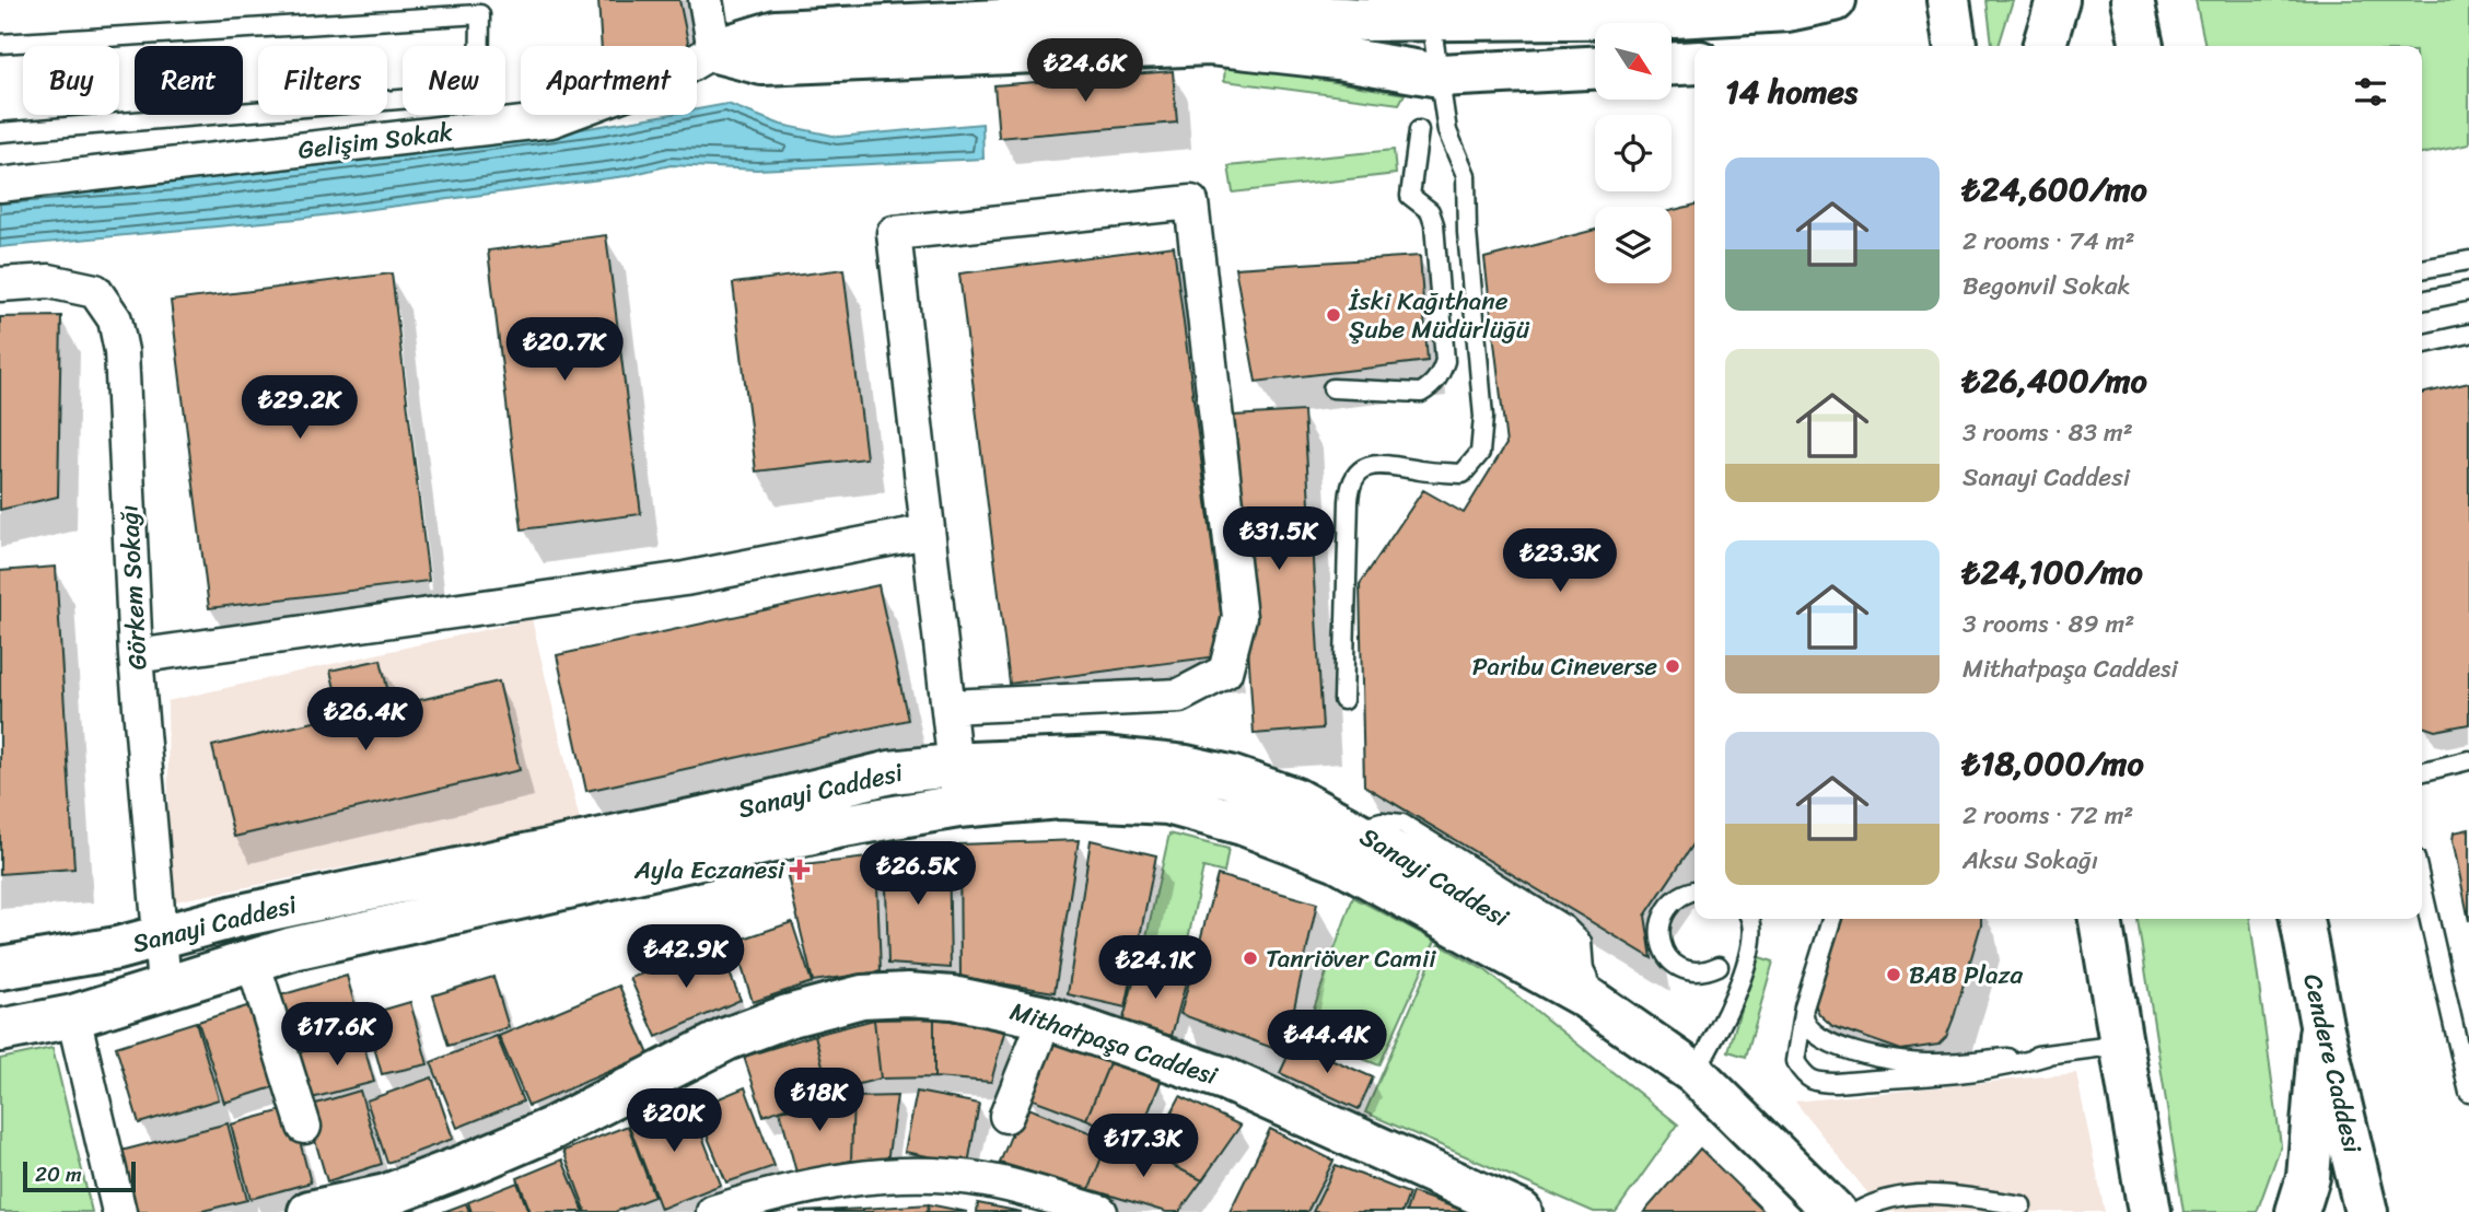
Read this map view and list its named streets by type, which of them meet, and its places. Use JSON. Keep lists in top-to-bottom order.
{
  "streets": {
    "main road": [
      "Gelişim Sokak",
      "Sanayi Caddesi",
      "Mithatpaşa Caddesi",
      "Cendere Caddesi"
    ],
    "street": ["Görkem Sokağı"]
  },
  "crossings": [
    ["Görkem Sokağı", "Sanayi Caddesi"]
  ],
  "places": {
    "other": [
      "İski Kağıthane Şube Müdürlüğü",
      "Paribu Cineverse",
      "Tanriöver Camii",
      "BAB Plaza"
    ],
    "health": ["Ayla Eczanesi"]
  },
  "scale_bar": "20 m",
  "north": "bottom right",
  "page": {
    "price": [
      "₺24.6K",
      "₺20.7K",
      "₺29.2K",
      "₺31.5K",
      "₺23.3K",
      "₺26.4K",
      "₺26.5K",
      "₺42.9K",
      "₺24.1K",
      "₺17.6K",
      "₺44.4K",
      "₺18K",
      "₺20K",
      "₺17.3K"
    ],
    "chip": [
      "Buy",
      "Rent",
      "Filters",
      "New",
      "Apartment"
    ],
    "heading": "14 homes",
    "list": [
      {
        "name": "₺24,600/mo",
        "note": "2 rooms · 74 m² · Begonvil Sokak"
      },
      {
        "name": "₺26,400/mo",
        "note": "3 rooms · 83 m² · Sanayi Caddesi"
      },
      {
        "name": "₺24,100/mo",
        "note": "3 rooms · 89 m² · Mithatpaşa Caddesi"
      },
      {
        "name": "₺18,000/mo",
        "note": "2 rooms · 72 m² · Aksu Sokağı"
      }
    ],
    "scale": "20 m"
  }
}
